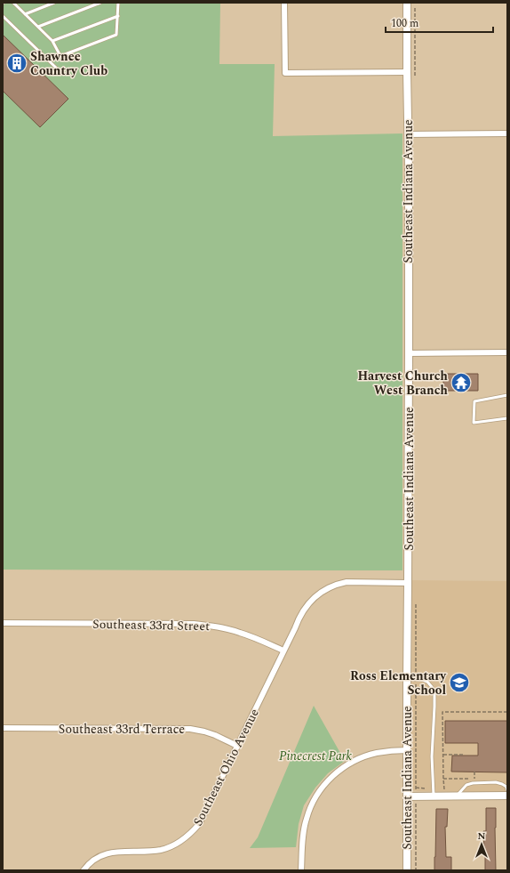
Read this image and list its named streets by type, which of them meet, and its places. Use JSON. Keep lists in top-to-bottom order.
{
  "streets": {
    "street": [
      "Southeast Indiana Avenue",
      "Southeast 33rd Street",
      "Southeast 33rd Terrace",
      "Southeast Ohio Avenue"
    ]
  },
  "crossings": [
    ["Southeast 33rd Street", "Southeast Ohio Avenue"],
    ["Southeast 33rd Terrace", "Southeast Ohio Avenue"]
  ],
  "parks": ["Pinecrest Park"],
  "places": {
    "building": ["Shawnee Country Club"],
    "temple": ["Harvest Church West Branch"],
    "school or university": ["Ross Elementary School"]
  },
  "scale_bar": "100 m",
  "north": "top"
}
